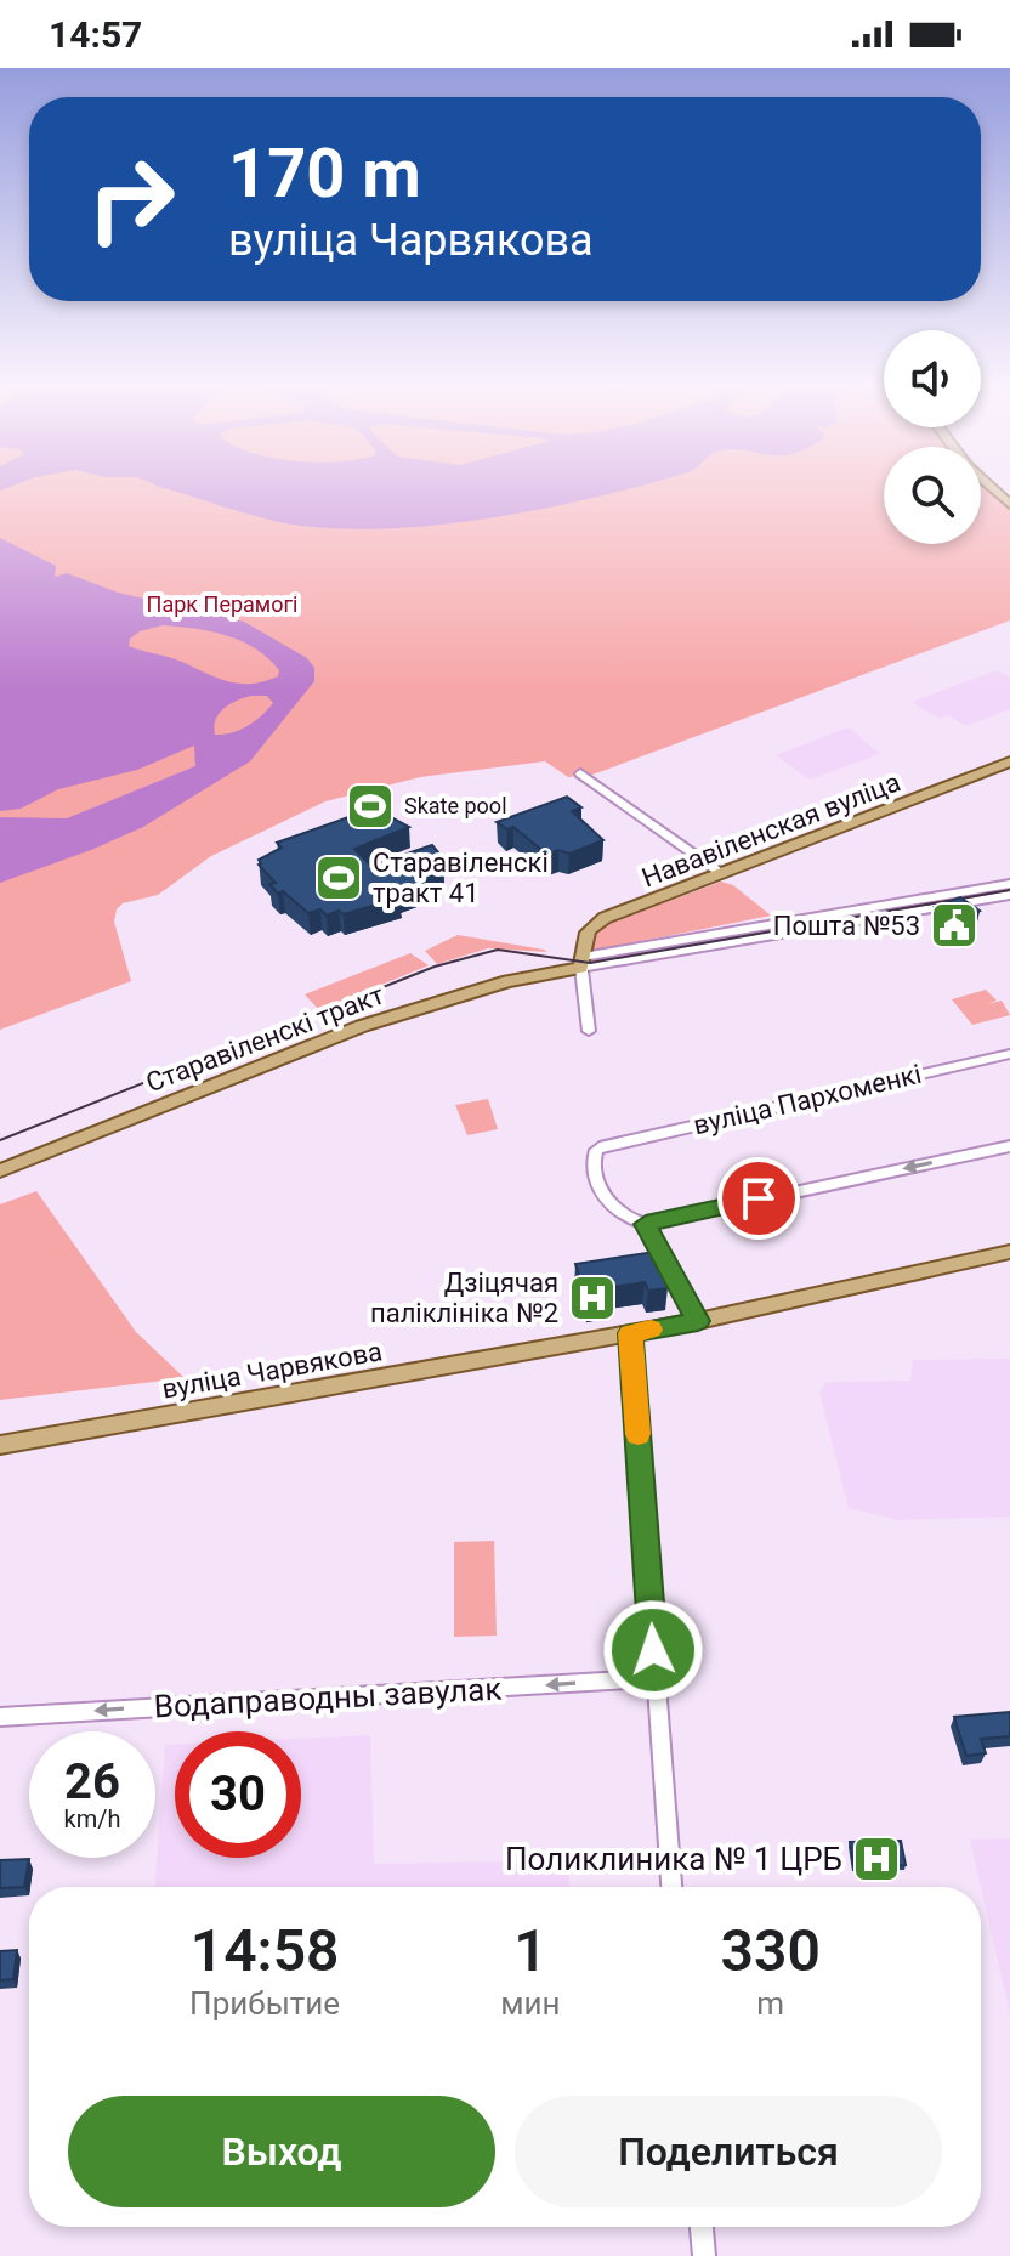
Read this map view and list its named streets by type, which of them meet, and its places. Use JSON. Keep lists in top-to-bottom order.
{
  "streets": {
    "main road": ["Нававіленская вуліца", "Старавіленскі тракт", "вуліца Чарвякова"],
    "street": ["вуліца Пархоменкі", "Водаправодны завулак"]
  },
  "crossings": [
    ["Нававіленская вуліца", "Старавіленскі тракт"]
  ],
  "one_way": ["Водаправодны завулак"],
  "parks": ["Парк Перамогі"],
  "places": {
    "sports": ["Skate pool", "Старавіленскі тракт 41"],
    "public building": ["Пошта №53"],
    "hospital": ["Дзіцячая паліклініка №2", "Поликлиника № 1 ЦРБ"]
  },
  "page": {
    "status": "14:57",
    "turn": ["170 m", "вуліца Чарвякова"],
    "speed": "26 km/h",
    "limit": "30",
    "eta": [
      "14:58",
      "Прибытие",
      "1",
      "мин",
      "330",
      "m"
    ],
    "buttons": ["Выход", "Поделиться"]
  }
}
